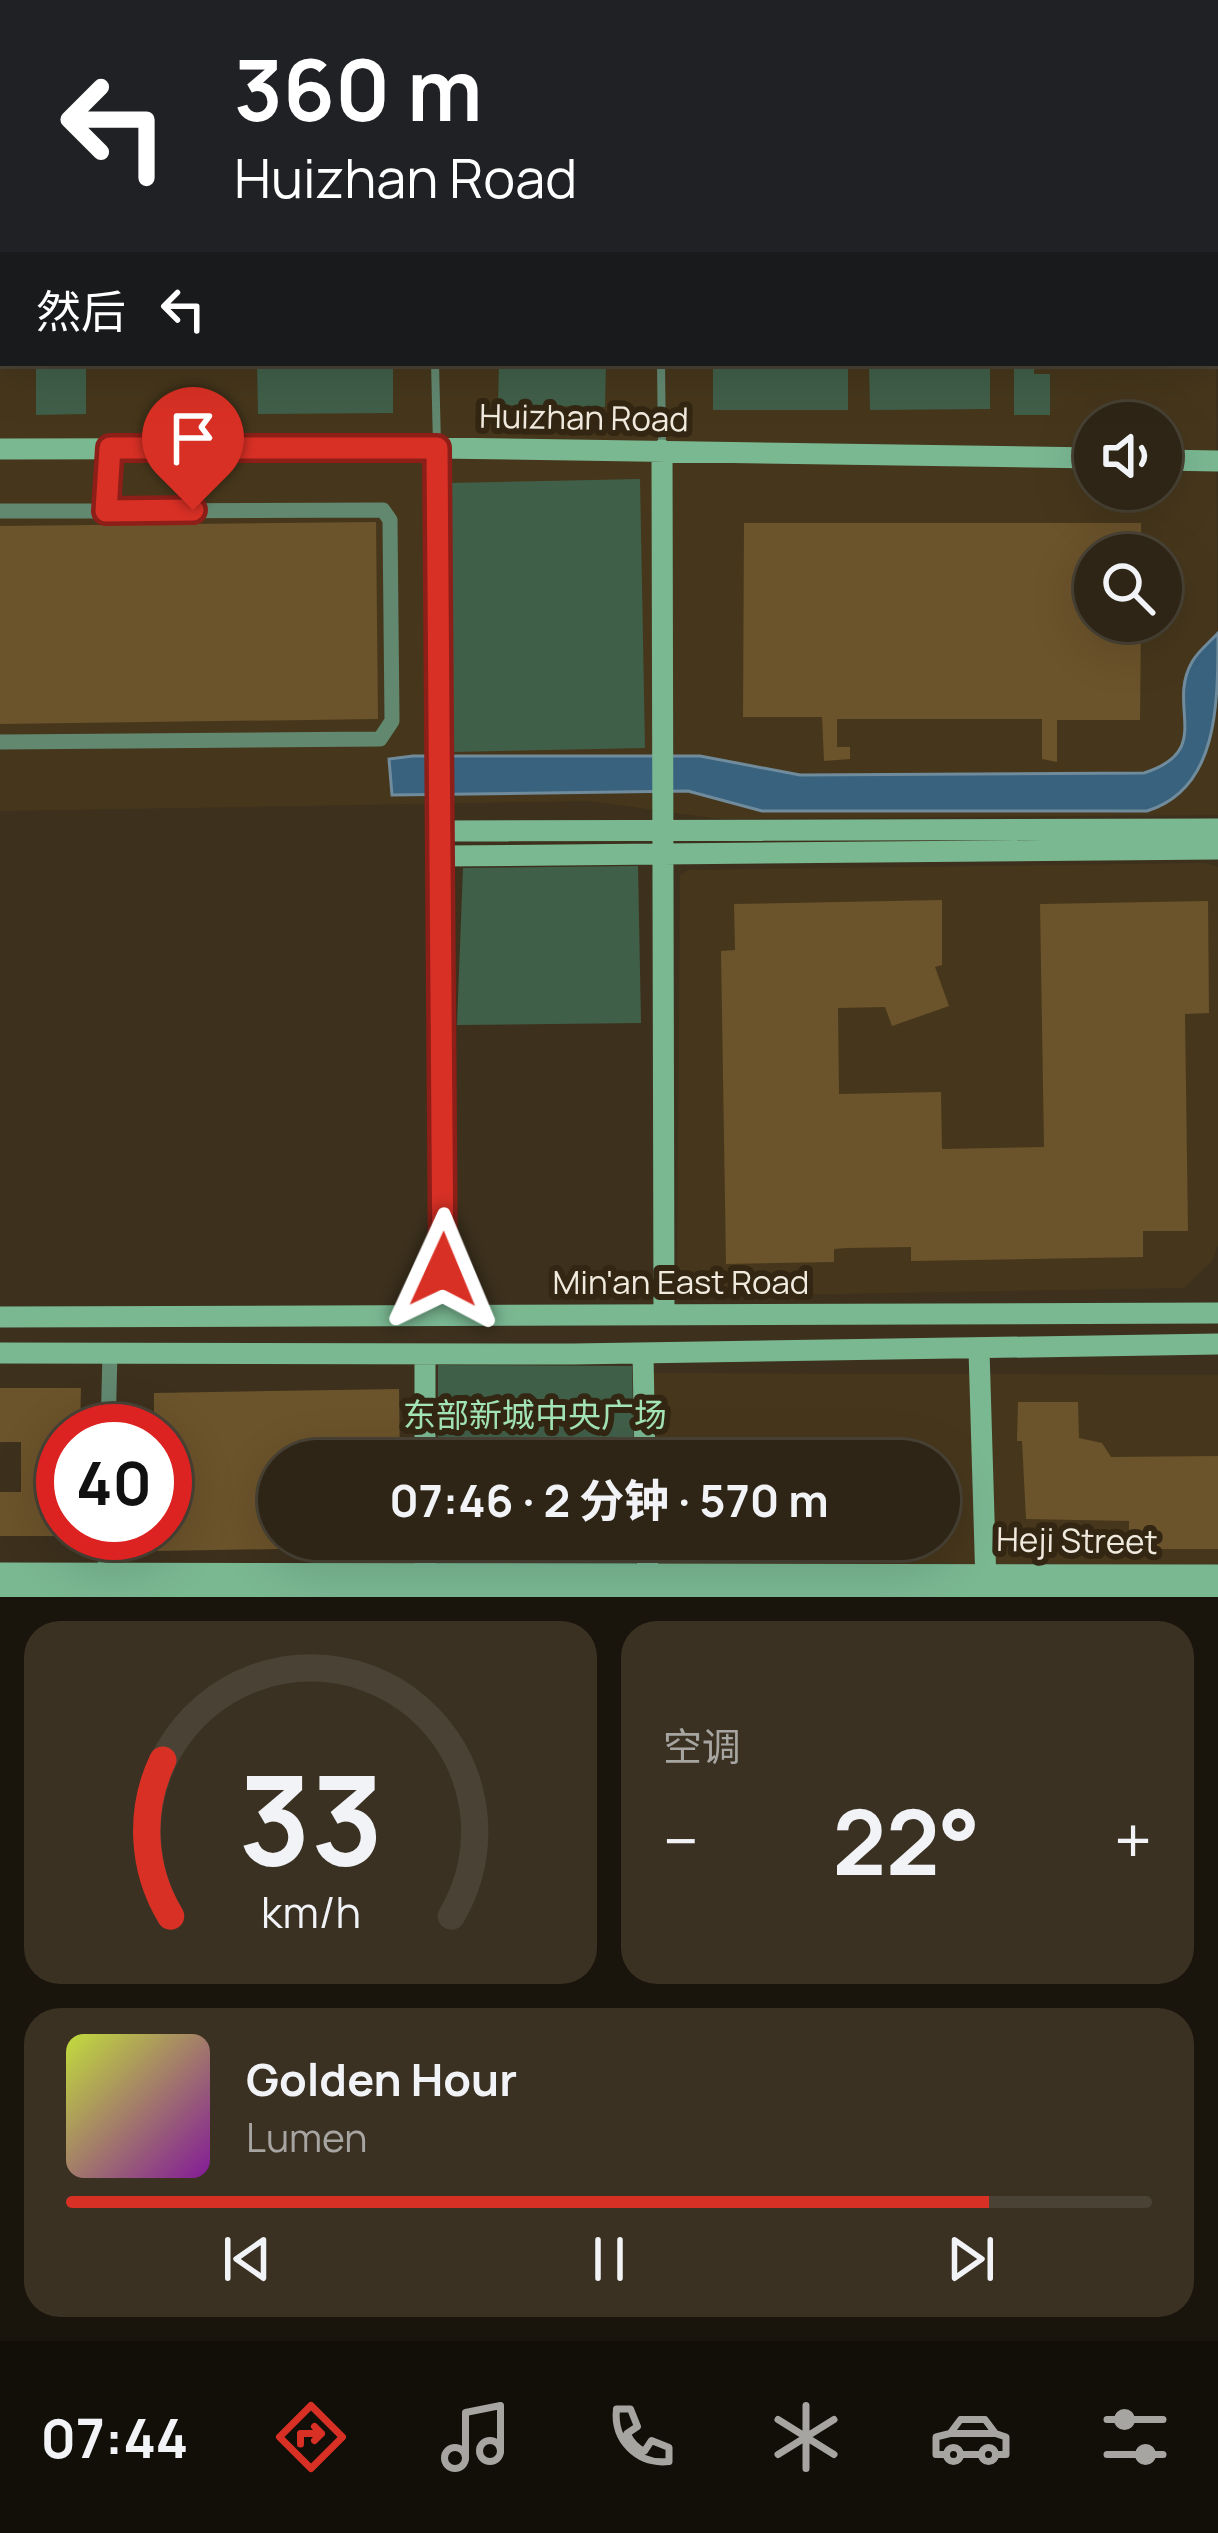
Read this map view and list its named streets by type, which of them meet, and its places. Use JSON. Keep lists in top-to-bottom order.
{
  "streets": {
    "street": ["Huizhan Road", "Min'an East Road", "Heji Street"]
  },
  "parks": ["东部新城中央广场"],
  "page": {
    "turn": ["360 m", "Huizhan Road"],
    "then": "然后",
    "limit": "40",
    "trip": "07:46 · 2 分钟 · 570 m",
    "tile": "空调",
    "heat": ["−", "22°", "+"],
    "song": ["Golden Hour", "Lumen"],
    "tabs": "07:44",
    "gauge": ["33", "km/h"]
  }
}
